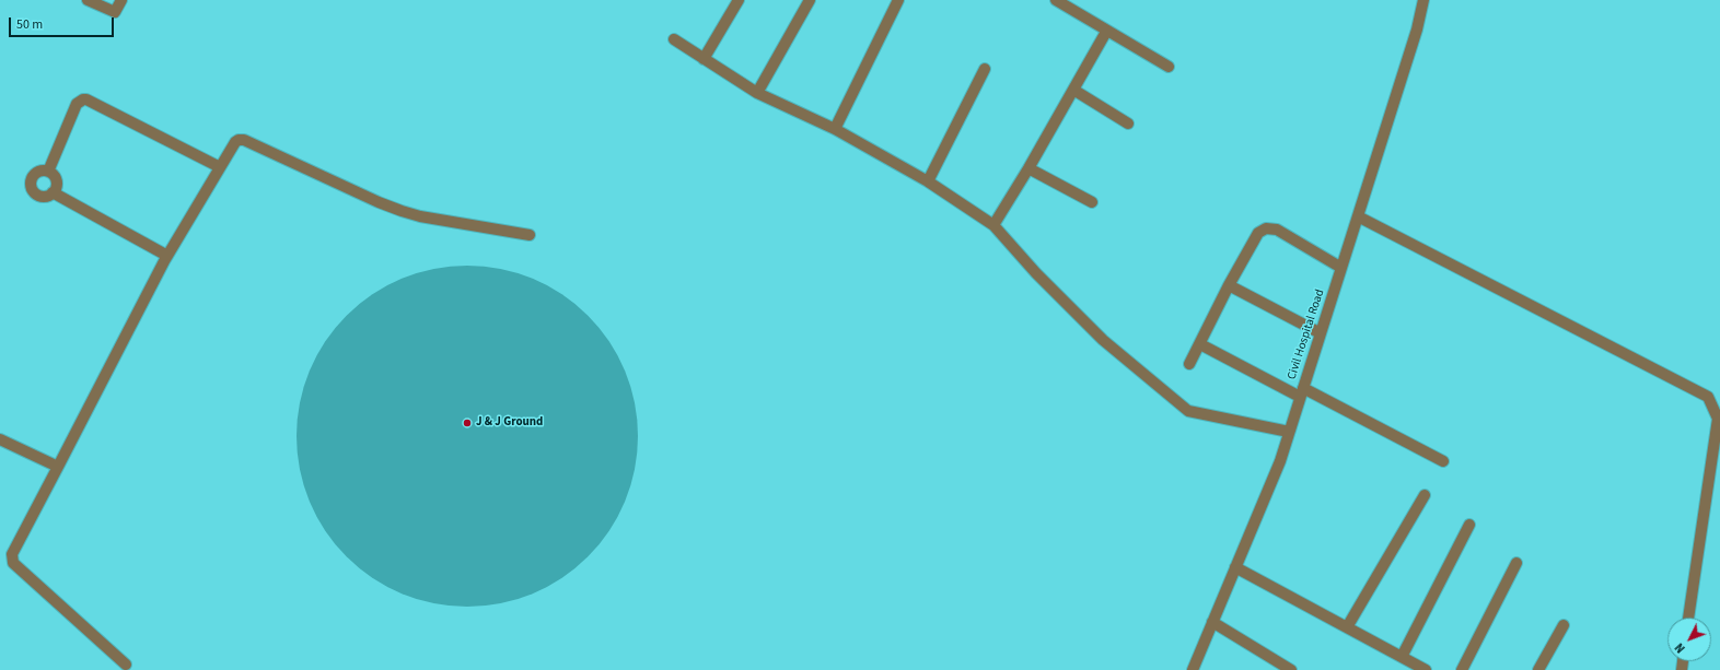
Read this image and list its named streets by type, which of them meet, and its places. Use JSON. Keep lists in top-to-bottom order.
{
  "streets": {
    "street": ["Civil Hospital Road"]
  },
  "places": ["J & J Ground"],
  "scale_bar": "50 m",
  "north": "bottom left"
}
